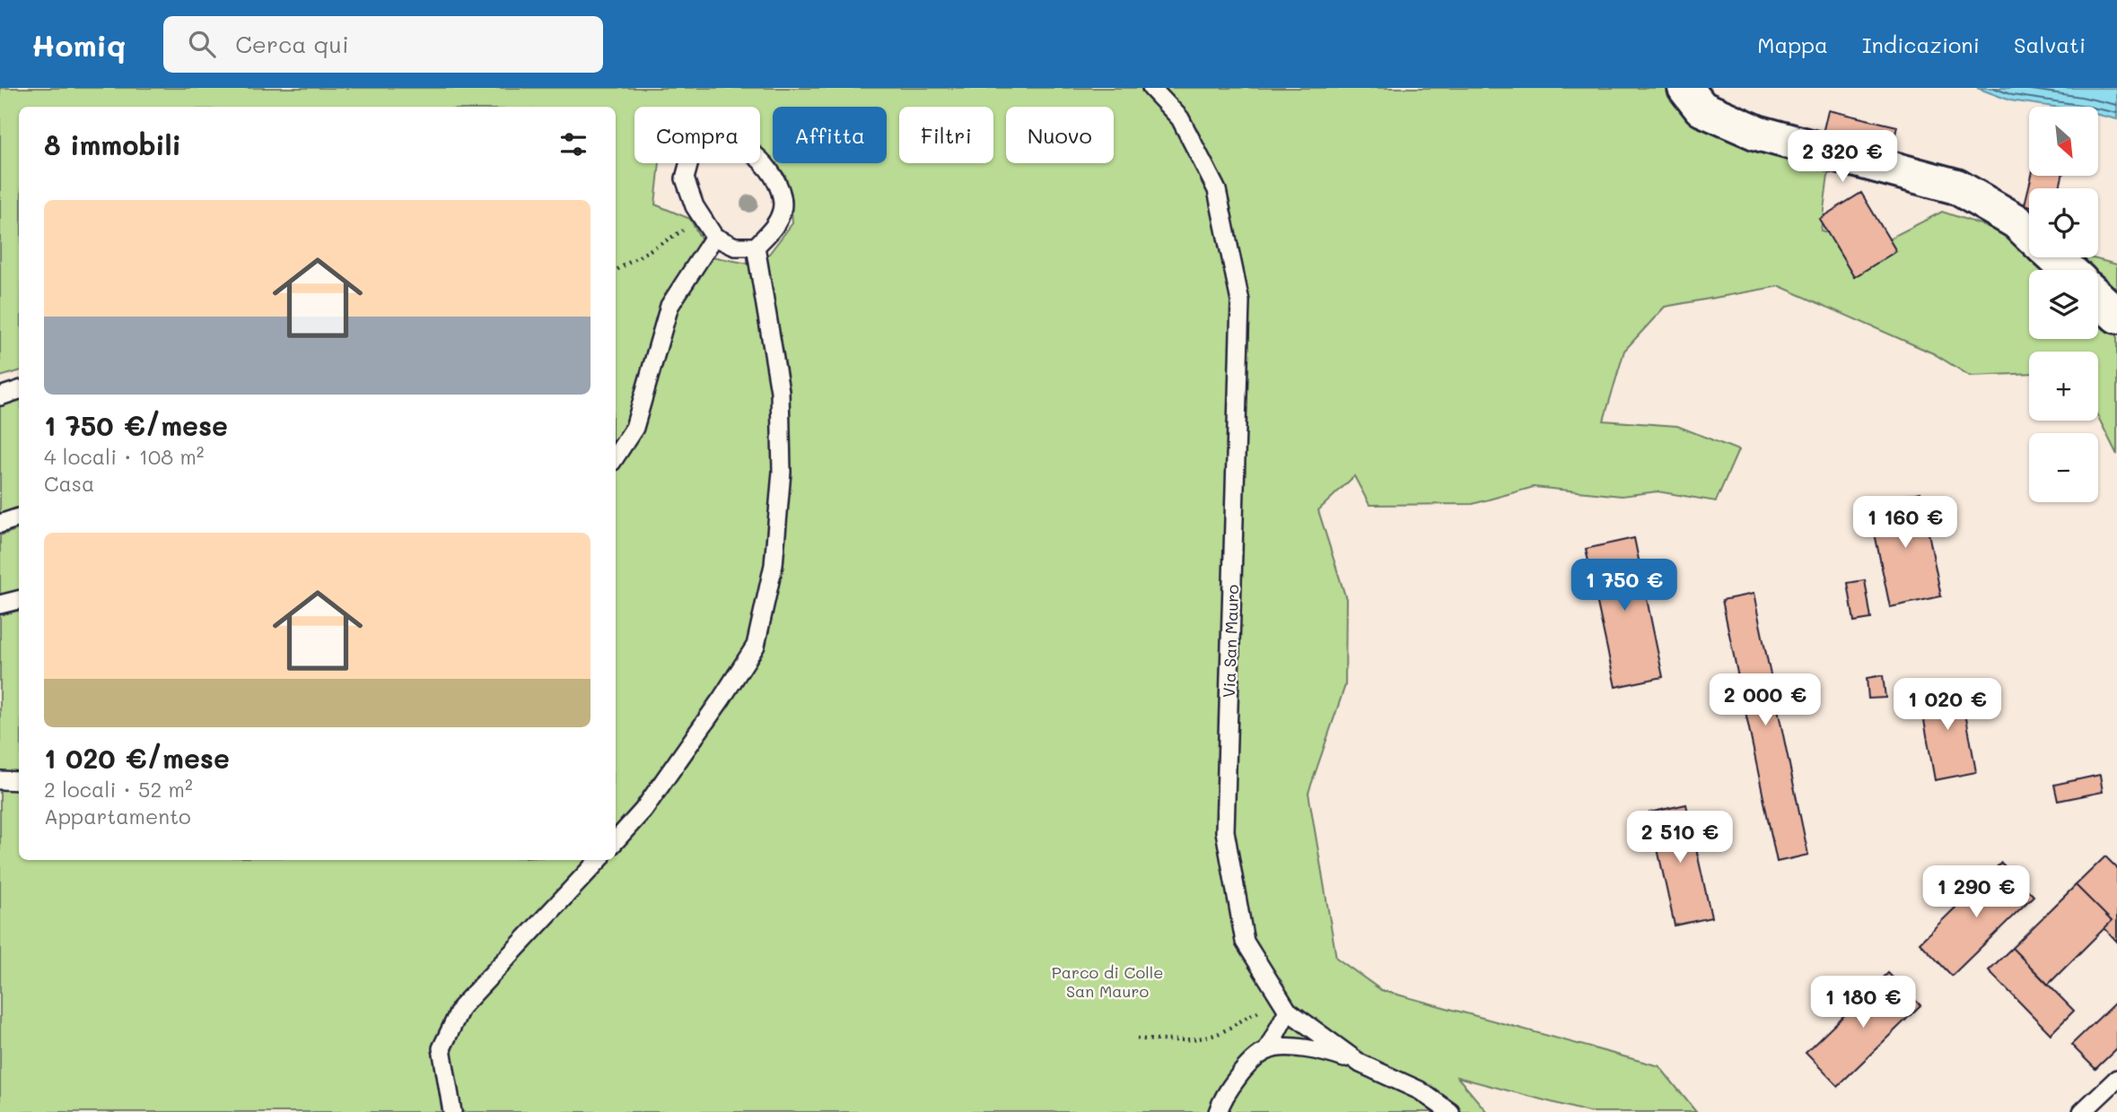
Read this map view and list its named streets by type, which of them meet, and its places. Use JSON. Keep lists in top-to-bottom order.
{
  "streets": {
    "lane": ["Via San Mauro"]
  },
  "parks": ["Parco di Colle San Mauro"],
  "north": "bottom right",
  "page": {
    "header": "Homiq",
    "search": "Cerca qui",
    "nav": ["Mappa", "Indicazioni", "Salvati"],
    "map_buttons": ["+", "−"],
    "chip": [
      "Compra",
      "Affitta",
      "Filtri",
      "Nuovo"
    ],
    "heading": "8 immobili",
    "price": [
      "2 320 €",
      "1 160 €",
      "1 750 €",
      "2 000 €",
      "1 020 €",
      "2 510 €",
      "1 290 €",
      "1 180 €"
    ],
    "list": [
      {
        "name": "1 750 €/mese",
        "note": "4 locali · 108 m² · Casa"
      },
      {
        "name": "1 020 €/mese",
        "note": "2 locali · 52 m² · Appartamento"
      }
    ]
  }
}
